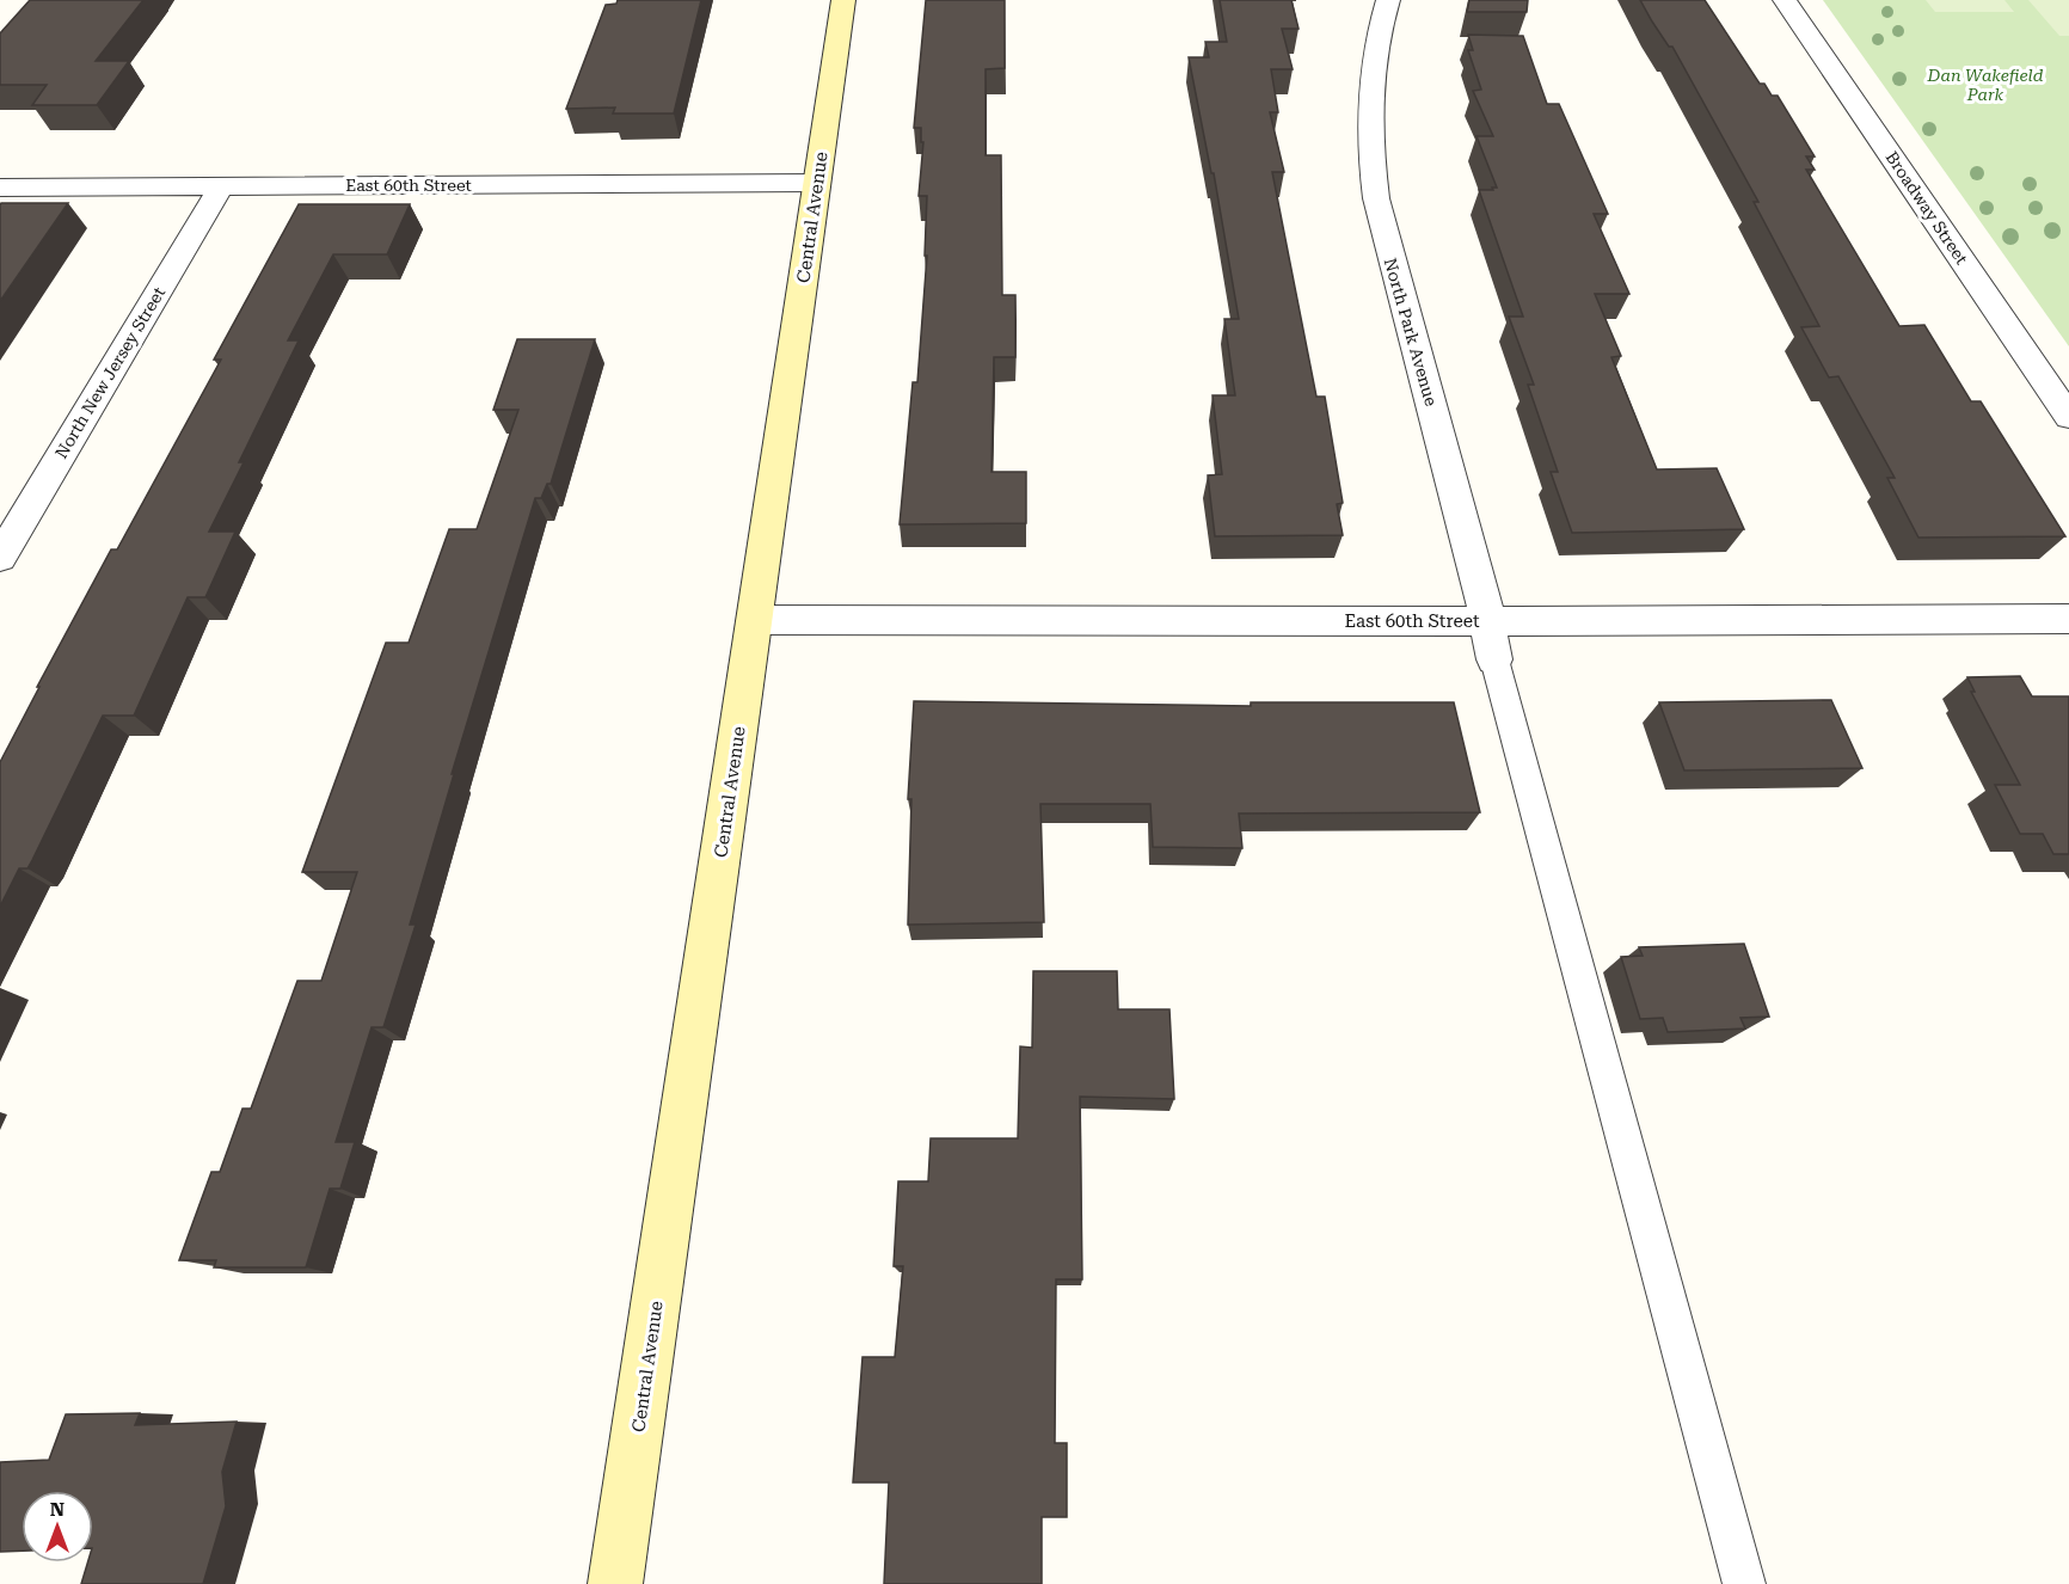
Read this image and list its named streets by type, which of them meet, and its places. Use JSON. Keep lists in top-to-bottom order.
{
  "streets": {
    "main road": ["Central Avenue"],
    "street": [
      "East 60th Street",
      "Broadway Street",
      "North Park Avenue",
      "North New Jersey Street"
    ]
  },
  "crossings": [
    ["East 60th Street", "Central Avenue"],
    ["East 60th Street", "North Park Avenue"],
    ["East 60th Street", "North New Jersey Street"]
  ],
  "parks": ["Dan Wakefield Park"],
  "north": "top"
}
